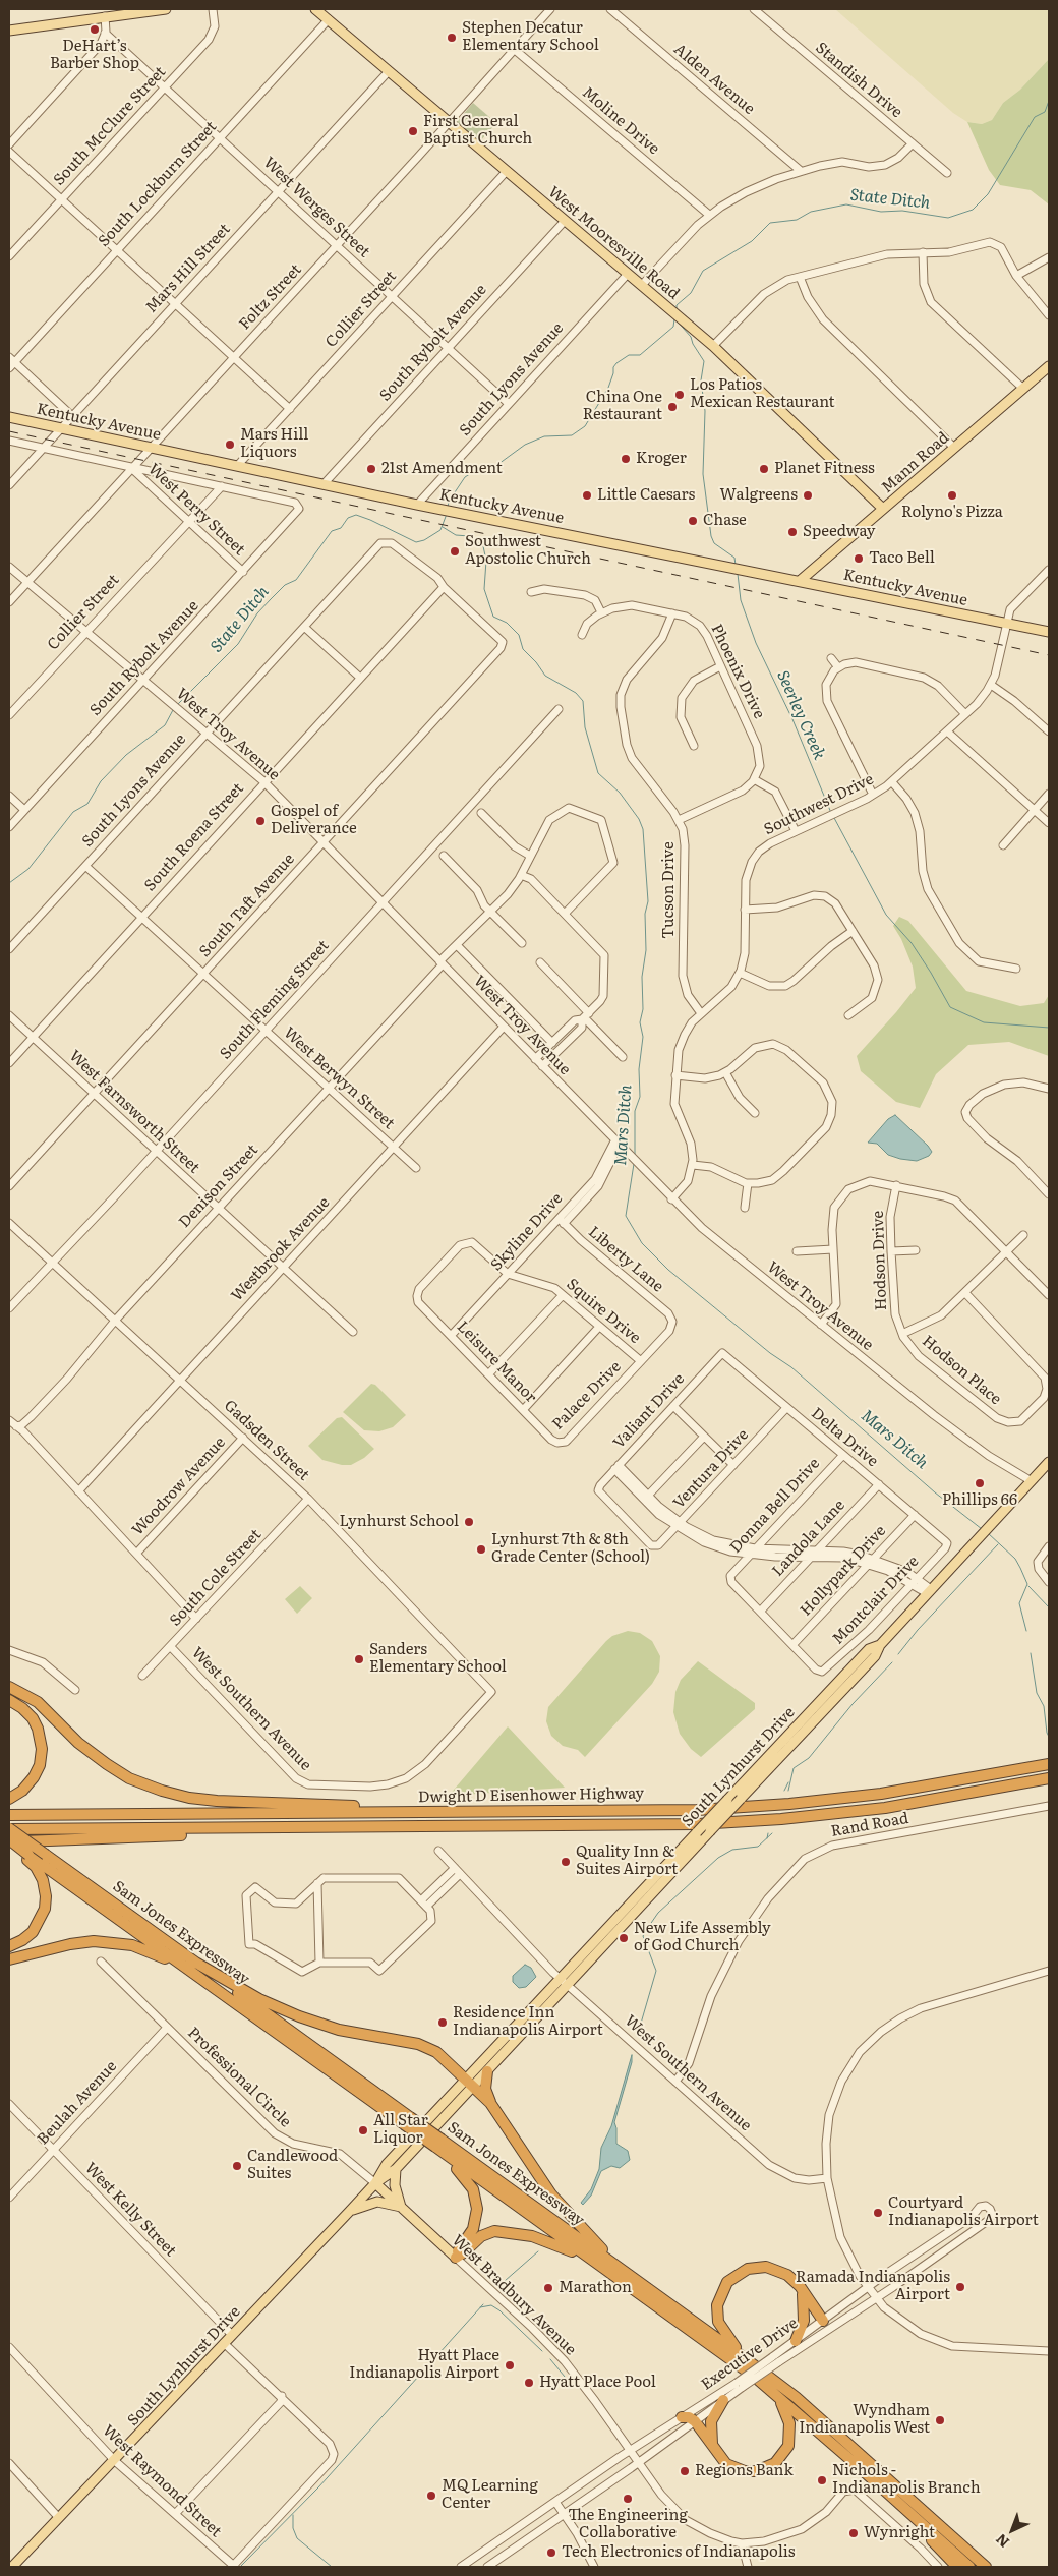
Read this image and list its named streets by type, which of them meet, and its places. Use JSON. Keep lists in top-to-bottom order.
{
  "streets": {
    "highway": ["Dwight D Eisenhower Highway", "Sam Jones Expressway"],
    "main road": [
      "West Mooresville Road",
      "Kentucky Avenue",
      "Mann Road",
      "South Lynhurst Drive",
      "West Bradbury Avenue"
    ],
    "street": [
      "Alden Avenue",
      "Standish Drive",
      "Moline Drive",
      "South McClure Street",
      "South Lockburn Street",
      "West Werges Street",
      "Mars Hill Street",
      "Foltz Street",
      "Collier Street",
      "South Rybolt Avenue",
      "South Lyons Avenue",
      "West Perry Street",
      "Phoenix Drive",
      "West Troy Avenue",
      "Southwest Drive",
      "South Roena Street",
      "Tucson Drive",
      "South Taft Avenue",
      "South Fleming Street",
      "West Berwyn Street",
      "West Farnsworth Street",
      "Denison Street",
      "Skyline Drive",
      "Westbrook Avenue",
      "Liberty Lane",
      "Hodson Drive",
      "Squire Drive",
      "Leisure Manor",
      "Hodson Place",
      "Palace Drive",
      "Valiant Drive",
      "Delta Drive",
      "Gadsden Street",
      "Ventura Drive",
      "Woodrow Avenue",
      "Donna Bell Drive",
      "Landola Lane",
      "Hollypark Drive",
      "South Cole Street",
      "Montclair Drive",
      "West Southern Avenue",
      "Rand Road",
      "Professional Circle",
      "Beulah Avenue",
      "West Kelly Street",
      "Executive Drive",
      "West Raymond Street"
    ]
  },
  "crossings": [
    ["Moline Drive", "Foltz Street"],
    ["South McClure Street", "West Werges Street"],
    ["South Lockburn Street", "West Werges Street"],
    ["South Lockburn Street", "West Mooresville Road"],
    ["West Werges Street", "Mars Hill Street"],
    ["West Werges Street", "Foltz Street"],
    ["West Werges Street", "Collier Street"],
    ["West Werges Street", "South Rybolt Avenue"],
    ["West Werges Street", "South Lyons Avenue"],
    ["West Mooresville Road", "Mars Hill Street"],
    ["West Mooresville Road", "Foltz Street"],
    ["West Mooresville Road", "Collier Street"],
    ["West Mooresville Road", "South Rybolt Avenue"],
    ["West Mooresville Road", "South Lyons Avenue"],
    ["West Mooresville Road", "Mann Road"],
    ["Mars Hill Street", "Kentucky Avenue"],
    ["Foltz Street", "Kentucky Avenue"],
    ["Foltz Street", "West Perry Street"],
    ["Foltz Street", "West Troy Avenue"],
    ["Collier Street", "South Rybolt Avenue"],
    ["Collier Street", "Kentucky Avenue"],
    ["Collier Street", "West Perry Street"],
    ["Collier Street", "West Troy Avenue"],
    ["South Rybolt Avenue", "Kentucky Avenue"],
    ["South Rybolt Avenue", "West Perry Street"],
    ["South Rybolt Avenue", "West Troy Avenue"],
    ["South Lyons Avenue", "Kentucky Avenue"],
    ["South Lyons Avenue", "West Troy Avenue"],
    ["South Lyons Avenue", "South Roena Street"],
    ["South Lyons Avenue", "South Taft Avenue"],
    ["South Lyons Avenue", "West Berwyn Street"],
    ["Kentucky Avenue", "Mann Road"],
    ["Kentucky Avenue", "Southwest Drive"],
    ["Phoenix Drive", "Tucson Drive"],
    ["West Troy Avenue", "South Roena Street"],
    ["West Troy Avenue", "South Taft Avenue"],
    ["West Troy Avenue", "South Fleming Street"],
    ["West Troy Avenue", "Denison Street"],
    ["West Troy Avenue", "Skyline Drive"],
    ["West Troy Avenue", "Westbrook Avenue"],
    ["West Troy Avenue", "South Lynhurst Drive"],
    ["Southwest Drive", "Tucson Drive"],
    ["South Roena Street", "South Taft Avenue"],
    ["South Roena Street", "West Berwyn Street"],
    ["South Roena Street", "West Farnsworth Street"],
    ["South Taft Avenue", "West Berwyn Street"],
    ["South Taft Avenue", "West Farnsworth Street"],
    ["South Fleming Street", "West Berwyn Street"],
    ["South Fleming Street", "West Farnsworth Street"],
    ["South Fleming Street", "Gadsden Street"],
    ["West Berwyn Street", "Denison Street"],
    ["West Berwyn Street", "Westbrook Avenue"],
    ["West Farnsworth Street", "Denison Street"],
    ["West Farnsworth Street", "Westbrook Avenue"],
    ["Denison Street", "Gadsden Street"],
    ["Skyline Drive", "Liberty Lane"],
    ["Skyline Drive", "Squire Drive"],
    ["Skyline Drive", "Leisure Manor"],
    ["Westbrook Avenue", "Gadsden Street"],
    ["Liberty Lane", "Palace Drive"],
    ["Hodson Drive", "Hodson Place"],
    ["Squire Drive", "Leisure Manor"],
    ["Squire Drive", "Palace Drive"],
    ["Leisure Manor", "Palace Drive"],
    ["Valiant Drive", "Delta Drive"],
    ["Valiant Drive", "Ventura Drive"],
    ["Delta Drive", "Ventura Drive"],
    ["Delta Drive", "Donna Bell Drive"],
    ["Delta Drive", "Landola Lane"],
    ["Delta Drive", "Hollypark Drive"],
    ["Delta Drive", "Montclair Drive"],
    ["Gadsden Street", "Woodrow Avenue"],
    ["Gadsden Street", "South Cole Street"],
    ["Gadsden Street", "West Southern Avenue"],
    ["Donna Bell Drive", "Landola Lane"],
    ["Hollypark Drive", "Montclair Drive"],
    ["South Cole Street", "West Southern Avenue"],
    ["West Southern Avenue", "South Lynhurst Drive"],
    ["West Southern Avenue", "Rand Road"],
    ["South Lynhurst Drive", "Professional Circle"],
    ["South Lynhurst Drive", "West Kelly Street"],
    ["South Lynhurst Drive", "West Bradbury Avenue"],
    ["South Lynhurst Drive", "West Raymond Street"],
    ["Dwight D Eisenhower Highway", "Sam Jones Expressway"],
    ["Professional Circle", "Beulah Avenue"],
    ["Professional Circle", "West Bradbury Avenue"],
    ["Beulah Avenue", "West Kelly Street"],
    ["West Bradbury Avenue", "Executive Drive"]
  ],
  "water": ["State Ditch", "Seerley Creek", "Mars Ditch"],
  "places": [
    "DeHart’s Barber Shop",
    "Stephen Decatur Elementary School",
    "First General Baptist Church",
    "Los Patios Mexican Restaurant",
    "China One Restaurant",
    "Mars Hill Liquors",
    "Kroger",
    "21st Amendment",
    "Planet Fitness",
    "Little Caesars",
    "Walgreens",
    "Rolyno's Pizza",
    "Chase",
    "Speedway",
    "Southwest Apostolic Church",
    "Taco Bell",
    "Gospel of Deliverance",
    "Phillips 66",
    "Lynhurst School",
    "Lynhurst 7th & 8th Grade Center (School)",
    "Sanders Elementary School",
    "Quality Inn & Suites Airport",
    "New Life Assembly of God Church",
    "Residence Inn Indianapolis Airport",
    "All Star Liquor",
    "Candlewood Suites",
    "Courtyard Indianapolis Airport",
    "Ramada Indianapolis Airport",
    "Marathon",
    "Hyatt Place Indianapolis Airport",
    "Hyatt Place Pool",
    "Wyndham Indianapolis West",
    "Regions Bank",
    "Nichols - Indianapolis Branch",
    "MQ Learning Center",
    "The Engineering Collaborative",
    "Wynright",
    "Tech Electronics of Indianapolis"
  ],
  "north": "bottom left"
}
